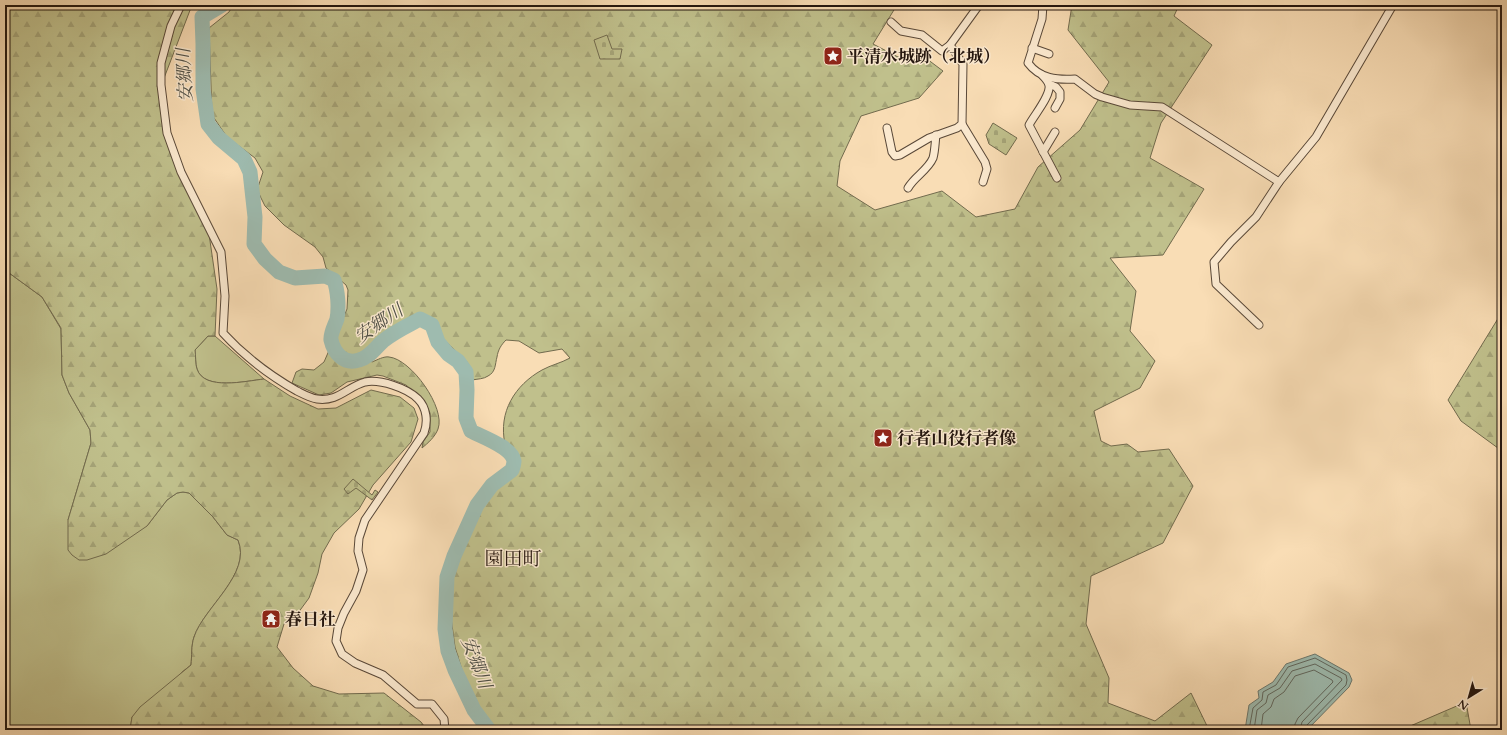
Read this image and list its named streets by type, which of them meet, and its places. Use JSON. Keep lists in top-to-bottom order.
{
  "districts": ["園田町"],
  "water": ["安郷川"],
  "places": {
    "place": ["平清水城跡（北城）", "行者山役行者像"],
    "temple": ["春日社"]
  },
  "north": "bottom left"
}
